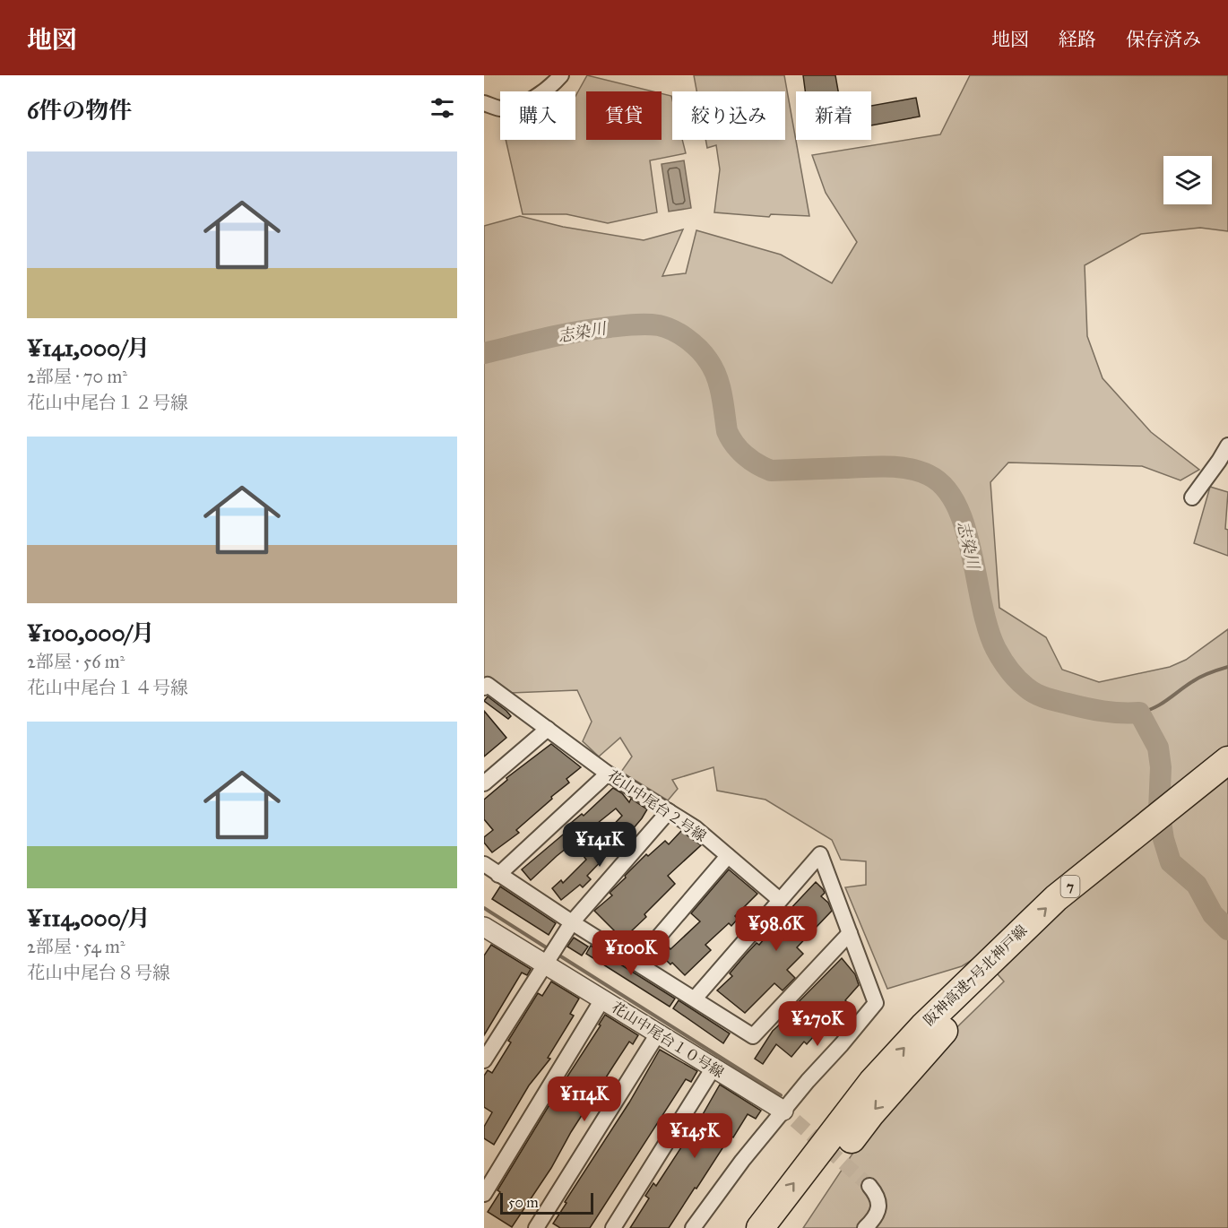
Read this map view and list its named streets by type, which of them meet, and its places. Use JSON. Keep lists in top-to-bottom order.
{
  "streets": {
    "highway": ["7", "阪神高速7号北神戸線"],
    "street": ["花山中尾台２号線", "花山中尾台１０号線"]
  },
  "water": ["志染川"],
  "scale_bar": "50 m",
  "page": {
    "header": "地図",
    "nav": ["地図", "経路", "保存済み"],
    "heading": "6件の物件",
    "chip": [
      "購入",
      "賃貸",
      "絞り込み",
      "新着"
    ],
    "list": [
      {
        "name": "¥141,000/月",
        "note": "2部屋 · 70 m² · 花山中尾台１２号線"
      },
      {
        "name": "¥100,000/月",
        "note": "2部屋 · 56 m² · 花山中尾台１４号線"
      },
      {
        "name": "¥114,000/月",
        "note": "2部屋 · 54 m² · 花山中尾台８号線"
      }
    ],
    "price": [
      "¥141K",
      "¥98.6K",
      "¥100K",
      "¥270K",
      "¥114K",
      "¥145K"
    ],
    "scale": "50 m"
  }
}
